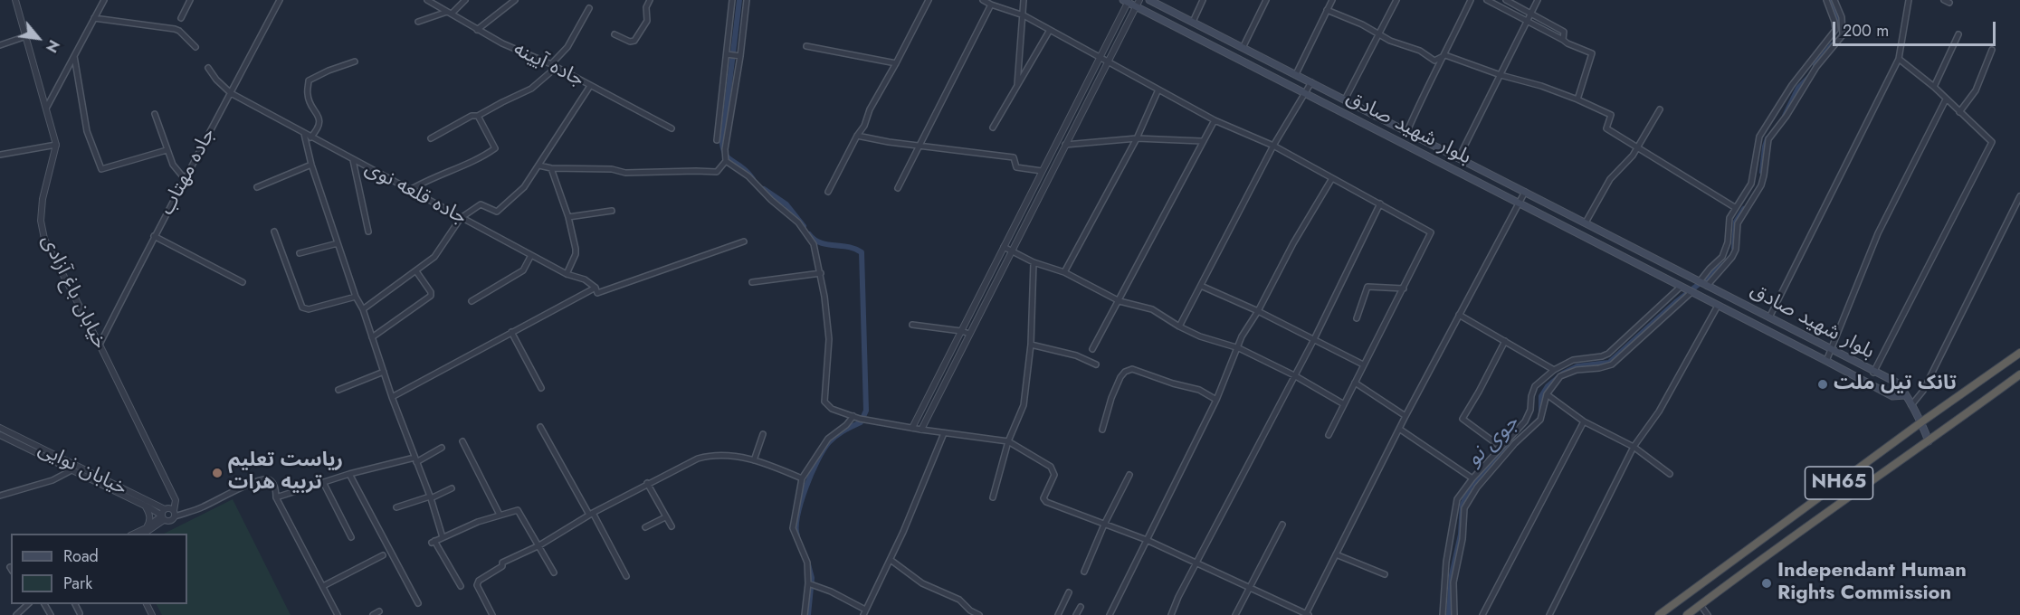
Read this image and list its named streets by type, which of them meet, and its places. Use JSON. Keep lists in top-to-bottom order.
{
  "streets": {
    "highway": ["NH65"],
    "main road": ["بلوار شهید صادق"],
    "street": [
      "جاده آیینه",
      "جاده مهتاب",
      "جاده قلعه نوی",
      "خیابان باغ آزادی",
      "خیابان نوایی"
    ]
  },
  "crossings": [
    ["جاده مهتاب", "جاده قلعه نوی"],
    ["جاده مهتاب", "خیابان باغ آزادی"],
    ["خیابان باغ آزادی", "خیابان نوایی"]
  ],
  "water": ["جوی نو"],
  "places": ["تانک تیل ملت", "ریاست تعلیم تربیه هرات", "Independant Human Rights Commission"],
  "legend": ["Road", "Park"],
  "scale_bar": "200 m",
  "north": "bottom right"
}
